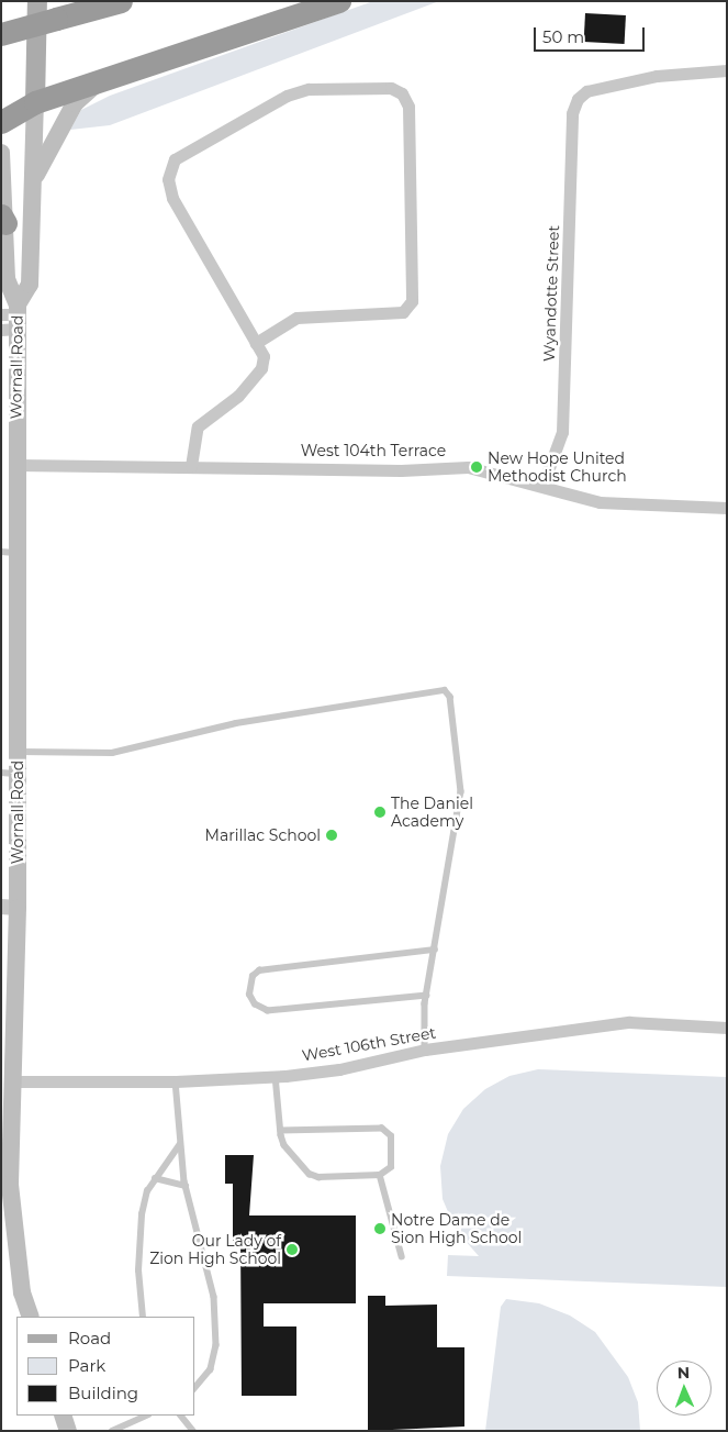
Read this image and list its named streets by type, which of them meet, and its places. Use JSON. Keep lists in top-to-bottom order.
{
  "streets": {
    "main road": ["Wornall Road"],
    "street": ["Wyandotte Street", "West 104th Terrace", "West 106th Street"]
  },
  "crossings": [
    ["Wyandotte Street", "West 104th Terrace"],
    ["Wornall Road", "West 104th Terrace"],
    ["Wornall Road", "West 106th Street"]
  ],
  "places": [
    "New Hope United Methodist Church",
    "The Daniel Academy",
    "Marillac School",
    "Notre Dame de Sion High School",
    "Our Lady of Zion High School"
  ],
  "legend": ["Road", "Park", "Building"],
  "scale_bar": "50 m",
  "north": "top"
}
